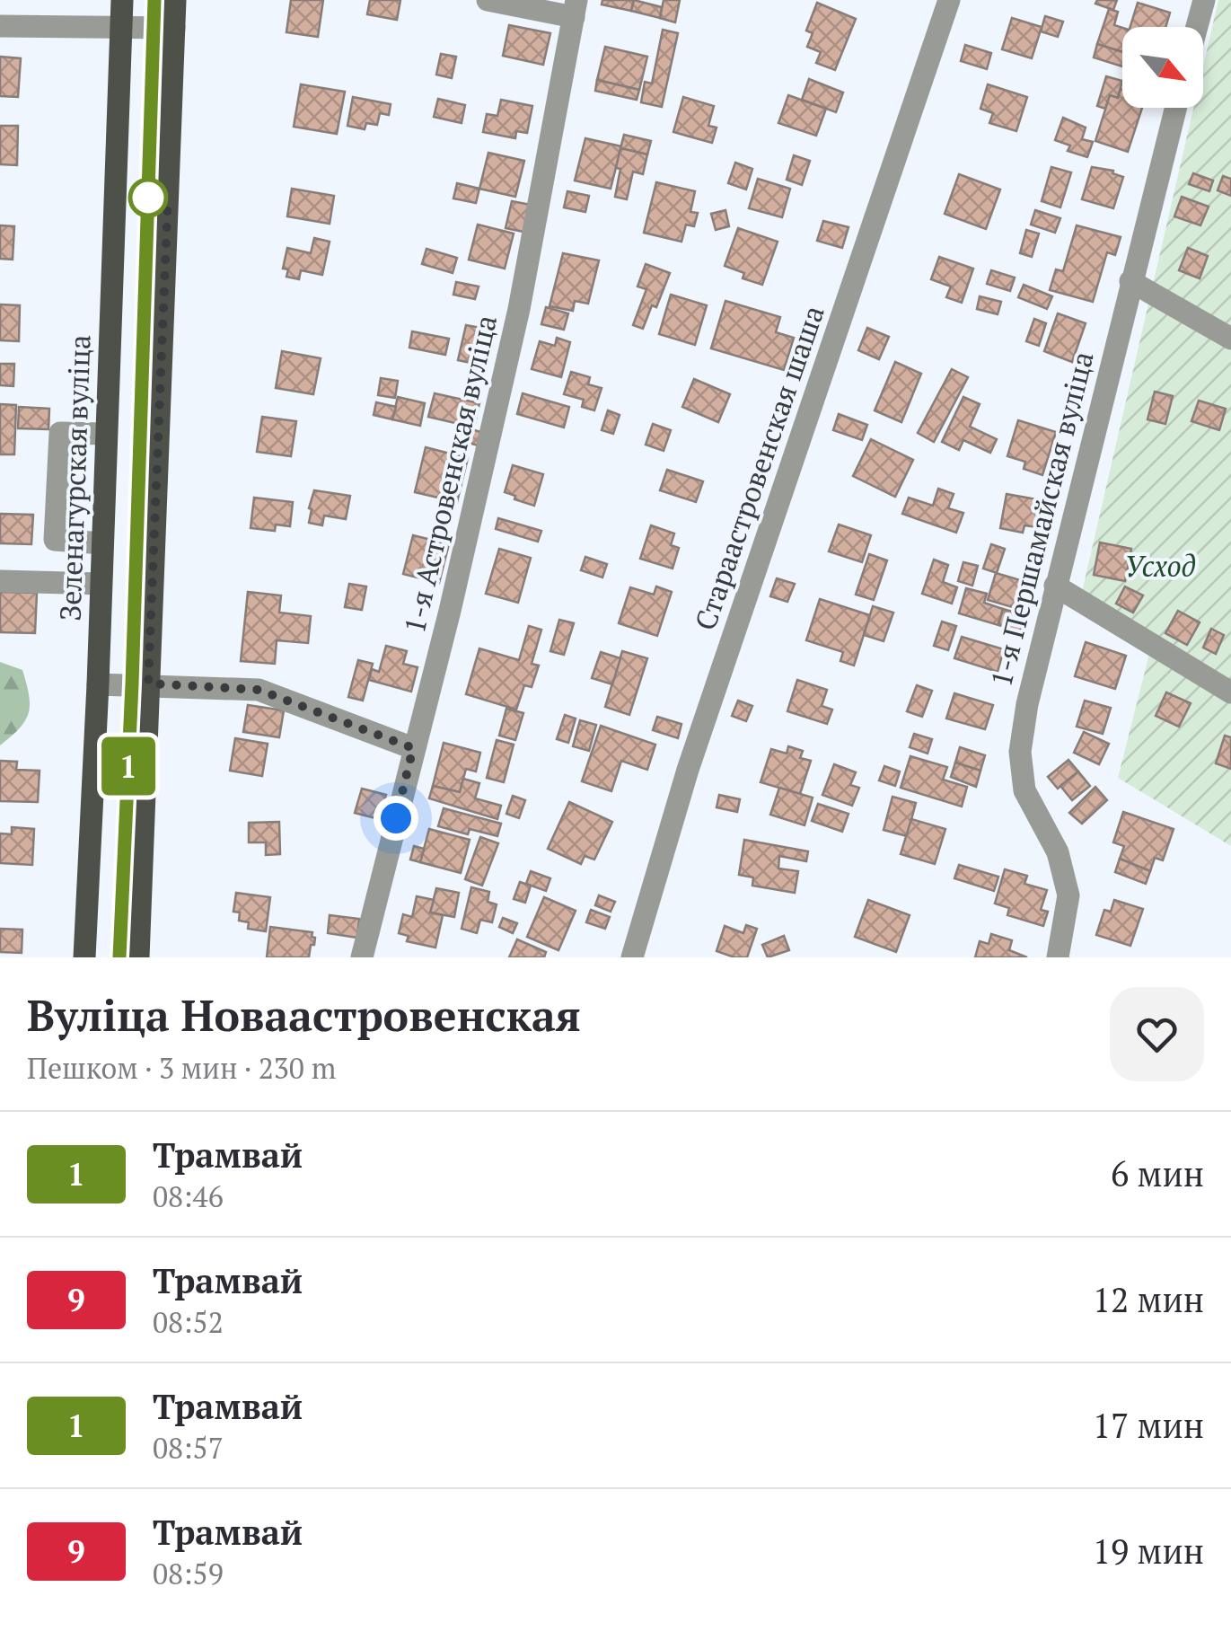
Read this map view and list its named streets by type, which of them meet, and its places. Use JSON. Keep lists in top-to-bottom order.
{
  "streets": {
    "main road": ["Зеленагурская вуліца"],
    "street": ["Стараастровенская шаша", "1-я Астровенская вуліца", "1-я Першамайская вуліца"]
  },
  "parks": ["Усход"],
  "lines": ["tram line 1"],
  "north": "bottom right",
  "page": {
    "on_map": "1",
    "heading": ["Вуліца Новаастровенская", "Пешком · 3 мин · 230 m"],
    "list": [
      {
        "mark": "1",
        "name": "Трамвай",
        "note": "08:46",
        "value": "6 мин"
      },
      {
        "mark": "9",
        "name": "Трамвай",
        "note": "08:52",
        "value": "12 мин"
      },
      {
        "mark": "1",
        "name": "Трамвай",
        "note": "08:57",
        "value": "17 мин"
      },
      {
        "mark": "9",
        "name": "Трамвай",
        "note": "08:59",
        "value": "19 мин"
      }
    ]
  }
}
